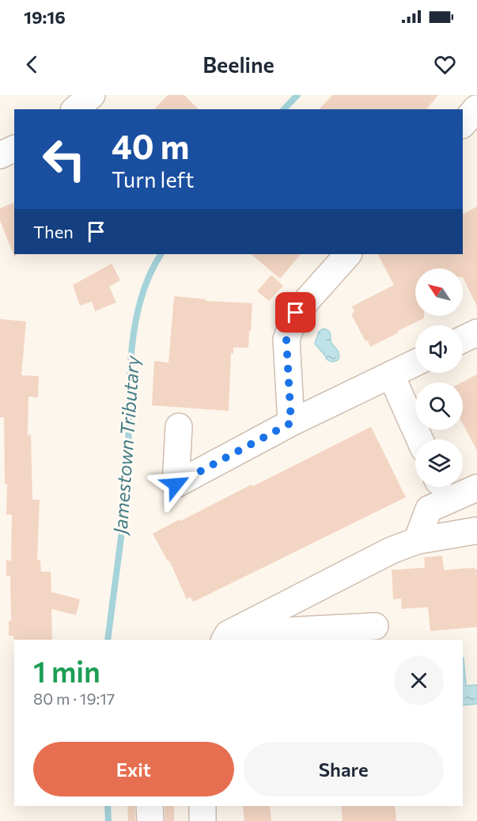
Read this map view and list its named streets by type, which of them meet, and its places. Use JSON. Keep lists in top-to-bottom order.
{
  "water": ["Jamestown Tributary"],
  "north": "top left",
  "page": {
    "status": "19:16",
    "header": "Beeline",
    "turn": ["40 m", "Turn left"],
    "then": "Then",
    "heading": ["1 min", "80 m · 19:17"],
    "buttons": ["Exit", "Share"]
  }
}
